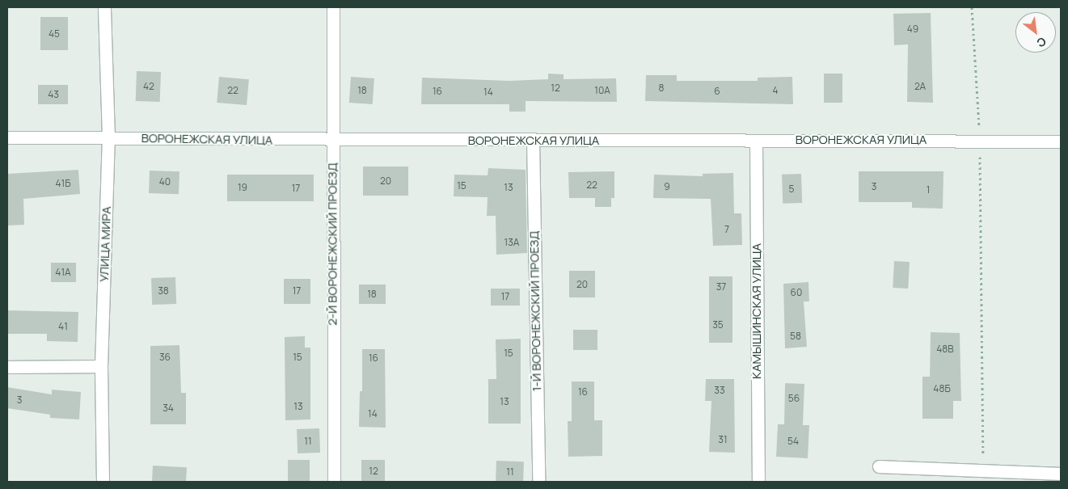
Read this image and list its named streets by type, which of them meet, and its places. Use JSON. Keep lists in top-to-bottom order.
{
  "streets": {
    "street": [
      "ВОРОНЕЖСКАЯ УЛИЦА",
      "УЛИЦА МИРА",
      "2-Й ВОРОНЕЖСКИЙ ПРОЕЗД",
      "1-Й ВОРОНЕЖСКИЙ ПРОЕЗД",
      "КАМЫШИНСКАЯ УЛИЦА"
    ]
  },
  "crossings": [
    ["ВОРОНЕЖСКАЯ УЛИЦА", "УЛИЦА МИРА"],
    ["ВОРОНЕЖСКАЯ УЛИЦА", "2-Й ВОРОНЕЖСКИЙ ПРОЕЗД"],
    ["ВОРОНЕЖСКАЯ УЛИЦА", "1-Й ВОРОНЕЖСКИЙ ПРОЕЗД"],
    ["ВОРОНЕЖСКАЯ УЛИЦА", "КАМЫШИНСКАЯ УЛИЦА"]
  ],
  "house_numbers": [
    "49",
    "45",
    "42",
    "2А",
    "12",
    "8",
    "22",
    "18",
    "10А",
    "4",
    "16",
    "6",
    "14",
    "43",
    "20",
    "40",
    "41Б",
    "22",
    "15",
    "9",
    "3",
    "19",
    "13",
    "17",
    "5",
    "1",
    "7",
    "13А",
    "41А",
    "20",
    "37",
    "38",
    "17",
    "60",
    "18",
    "17",
    "35",
    "41",
    "58",
    "48В",
    "15",
    "36",
    "15",
    "16",
    "48Б",
    "33",
    "16",
    "56",
    "3",
    "13",
    "13",
    "34",
    "14",
    "31",
    "11",
    "54",
    "12",
    "11"
  ],
  "north": "bottom right"
}
